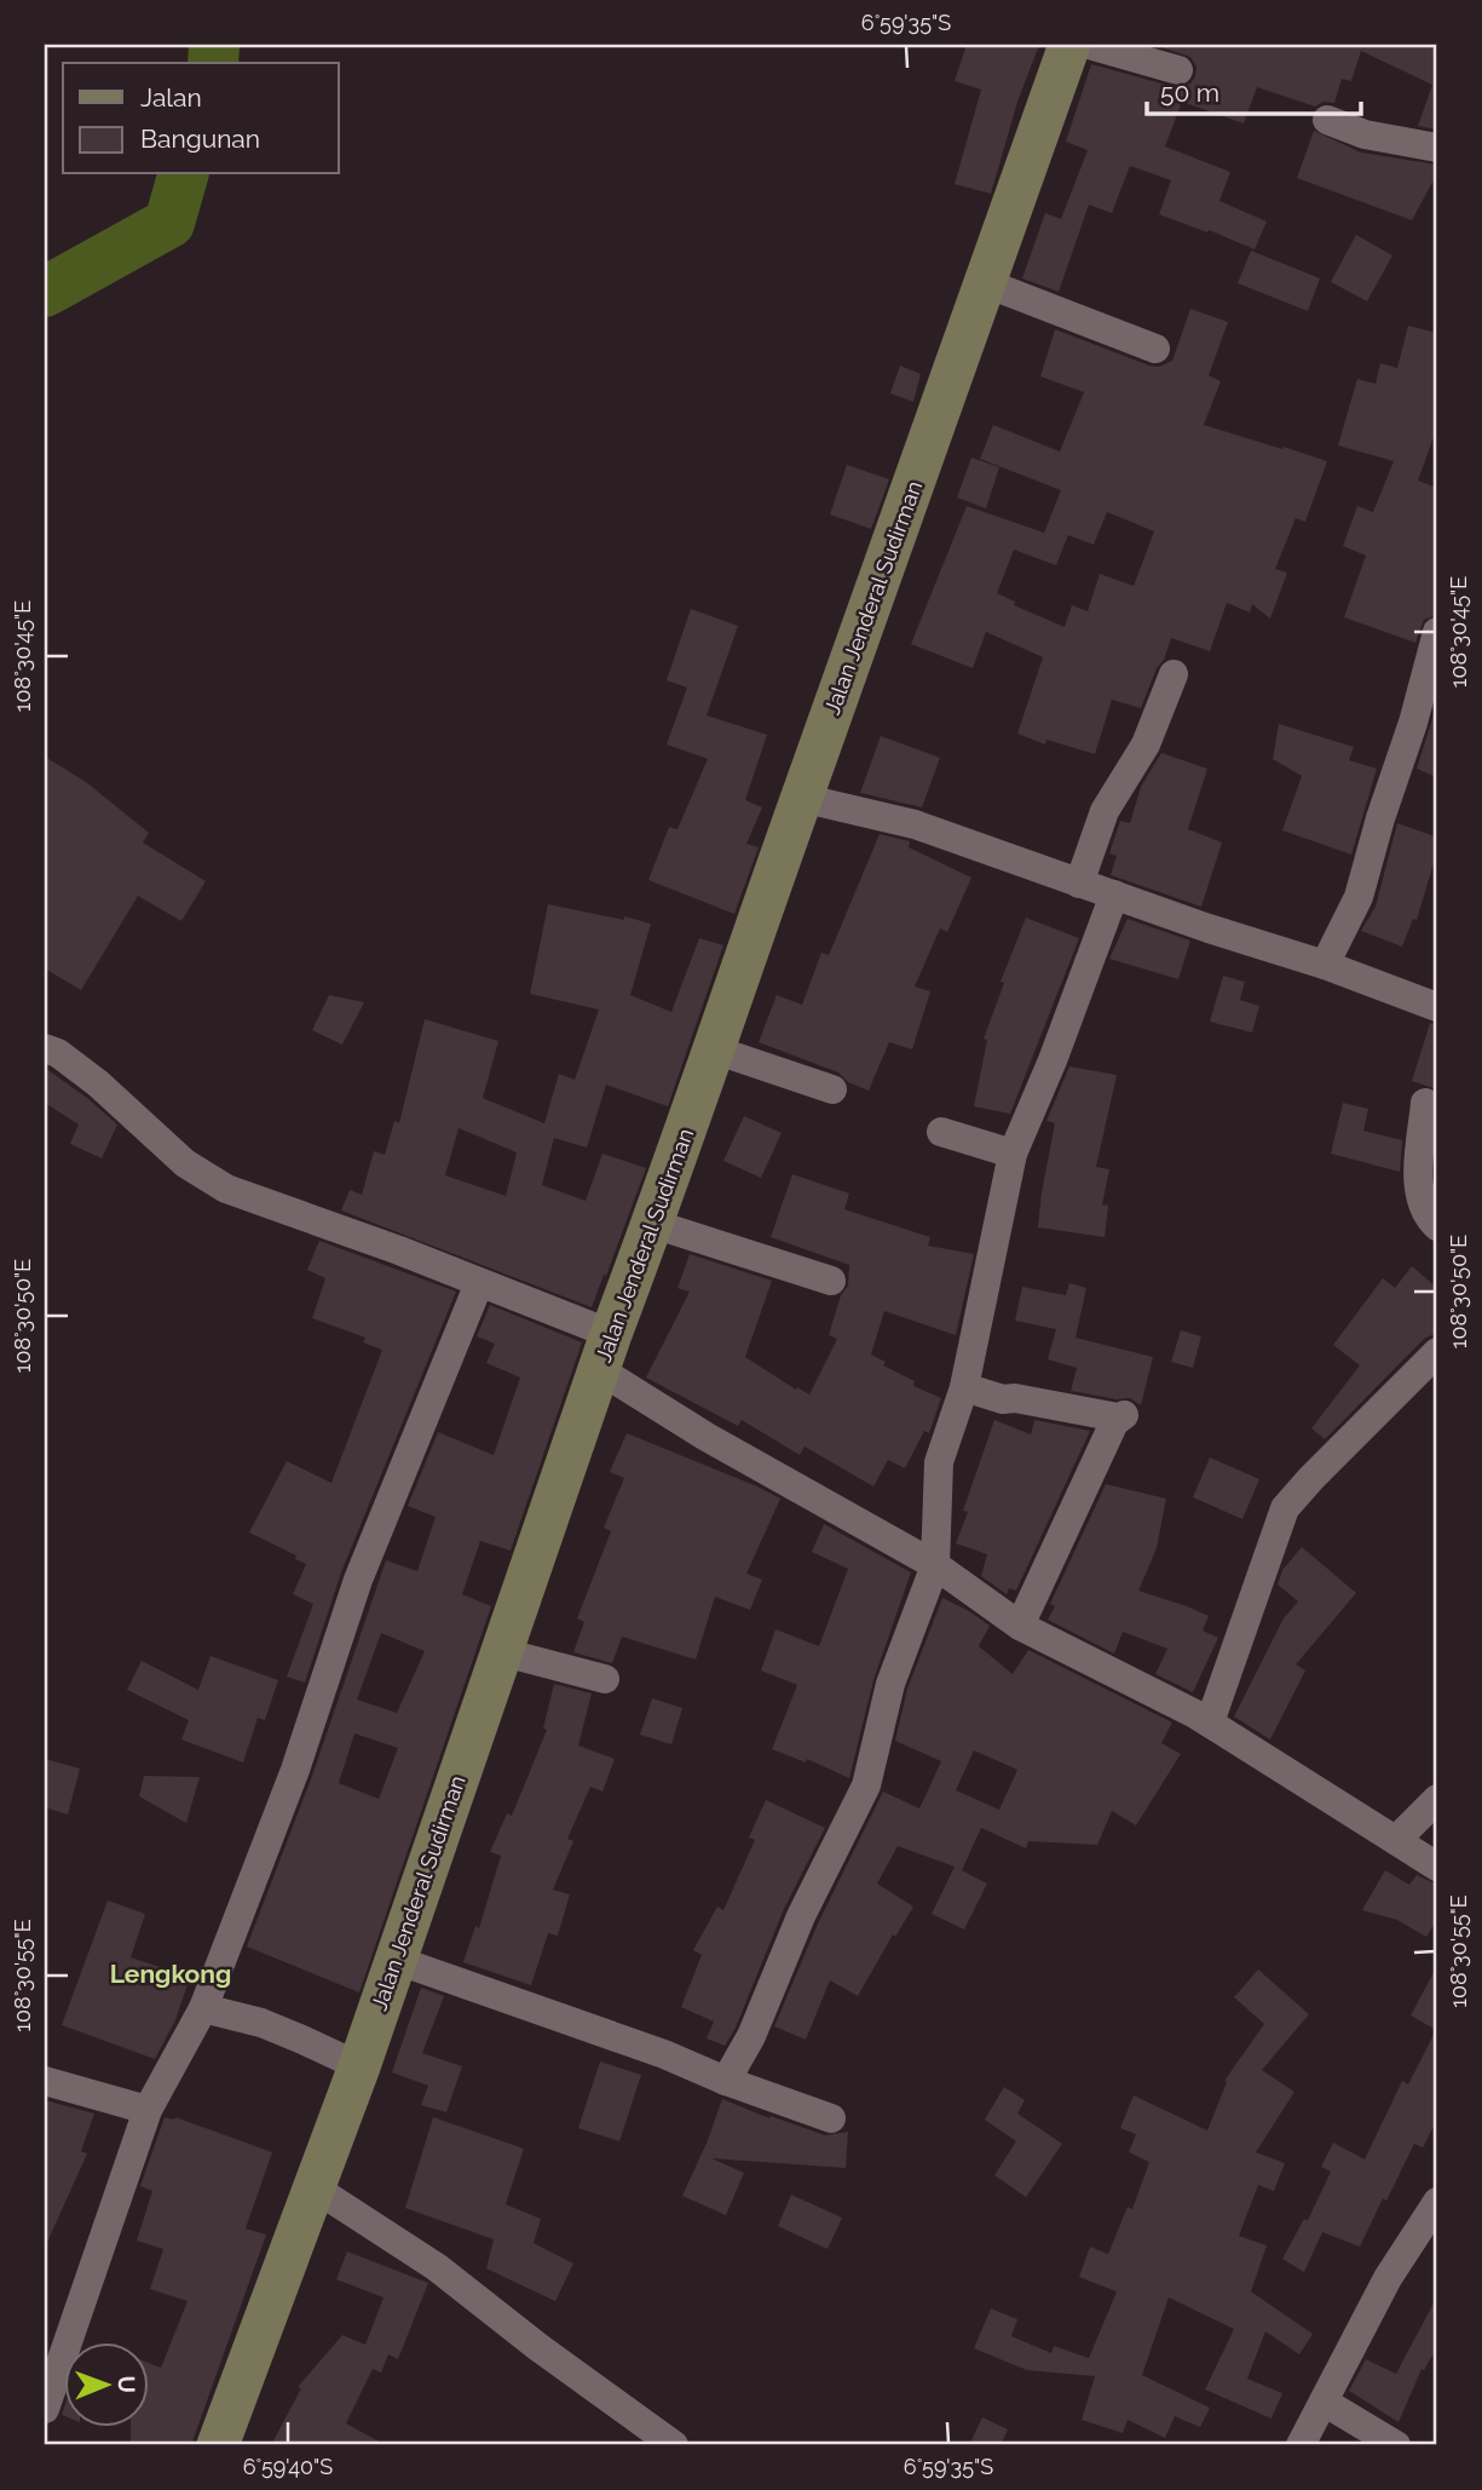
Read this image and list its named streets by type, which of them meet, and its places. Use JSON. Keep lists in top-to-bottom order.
{
  "streets": {
    "main road": ["Jalan Jenderal Sudirman"]
  },
  "districts": ["Lengkong"],
  "legend": ["Jalan", "Bangunan"],
  "scale_bar": "50 m",
  "north": "right",
  "coordinates": [
    "6°59'35\"S",
    "108°30'45\"E",
    "108°30'50\"E",
    "108°30'55\"E",
    "6°59'40\"S"
  ]
}
